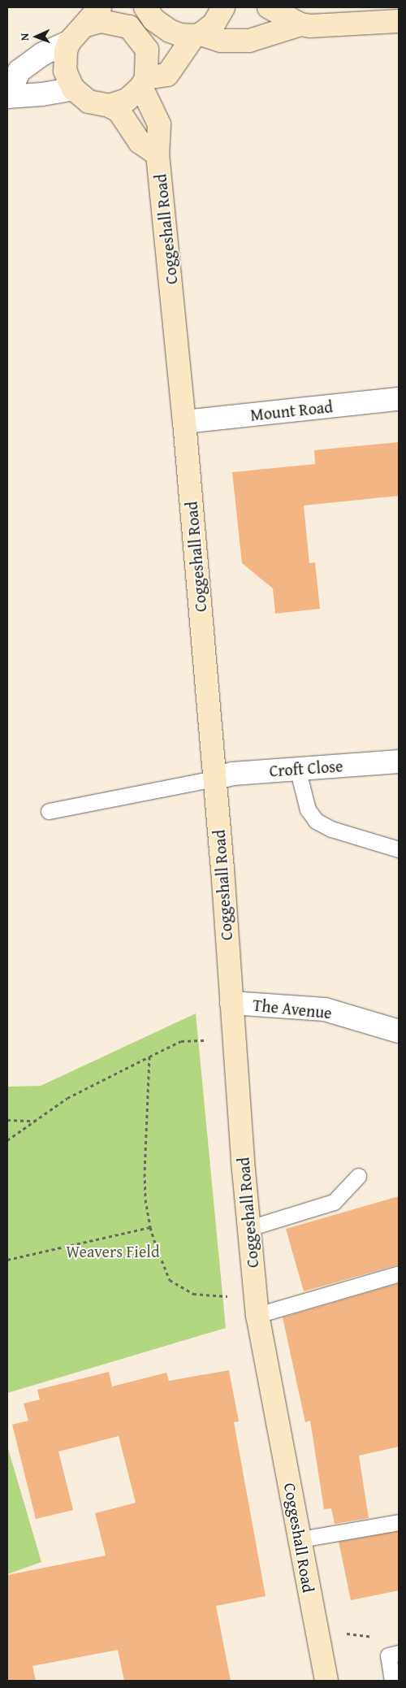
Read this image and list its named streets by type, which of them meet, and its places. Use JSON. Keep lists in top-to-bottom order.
{
  "streets": {
    "main road": ["Coggeshall Road"],
    "street": ["Mount Road", "Croft Close", "The Avenue"]
  },
  "crossings": [
    ["Coggeshall Road", "Mount Road"],
    ["Coggeshall Road", "Croft Close"],
    ["Coggeshall Road", "The Avenue"]
  ],
  "parks": ["Weavers Field"],
  "north": "left"
}
